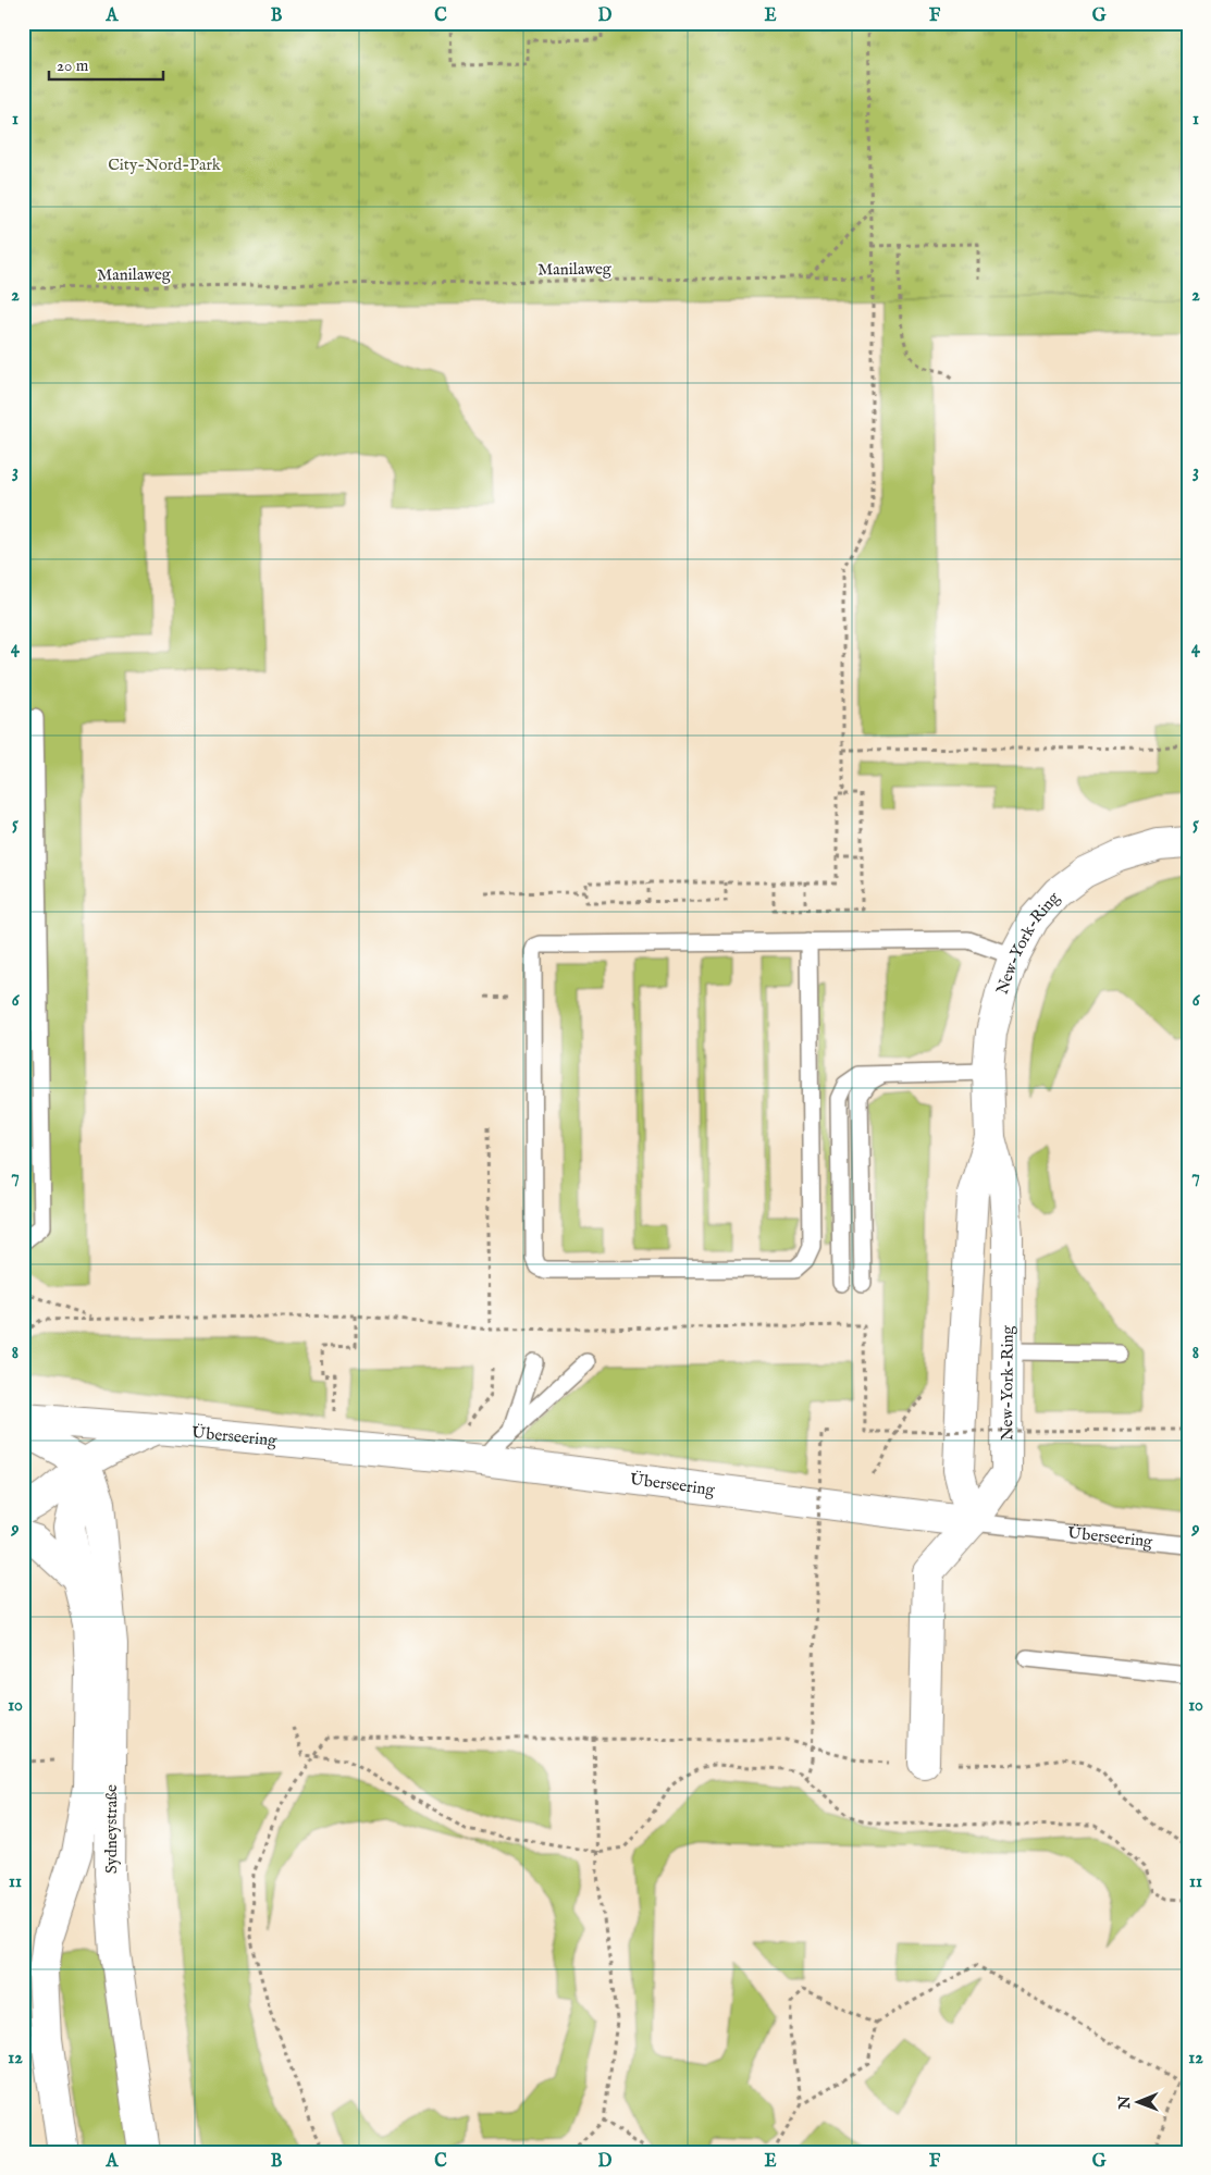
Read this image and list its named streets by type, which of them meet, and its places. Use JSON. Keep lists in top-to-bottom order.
{
  "streets": {
    "street": ["New-York-Ring", "Überseering", "Sydneystraße"],
    "path": ["Manilaweg"]
  },
  "crossings": [
    ["New-York-Ring", "Überseering"],
    ["Überseering", "Sydneystraße"]
  ],
  "parks": ["City-Nord-Park"],
  "scale_bar": "20 m",
  "north": "left",
  "grid": {
    "columns": [
      "A",
      "B",
      "C",
      "D",
      "E",
      "F",
      "G"
    ],
    "rows": [
      "1",
      "2",
      "3",
      "4",
      "5",
      "6",
      "7",
      "8",
      "9",
      "10",
      "11",
      "12"
    ]
  }
}
